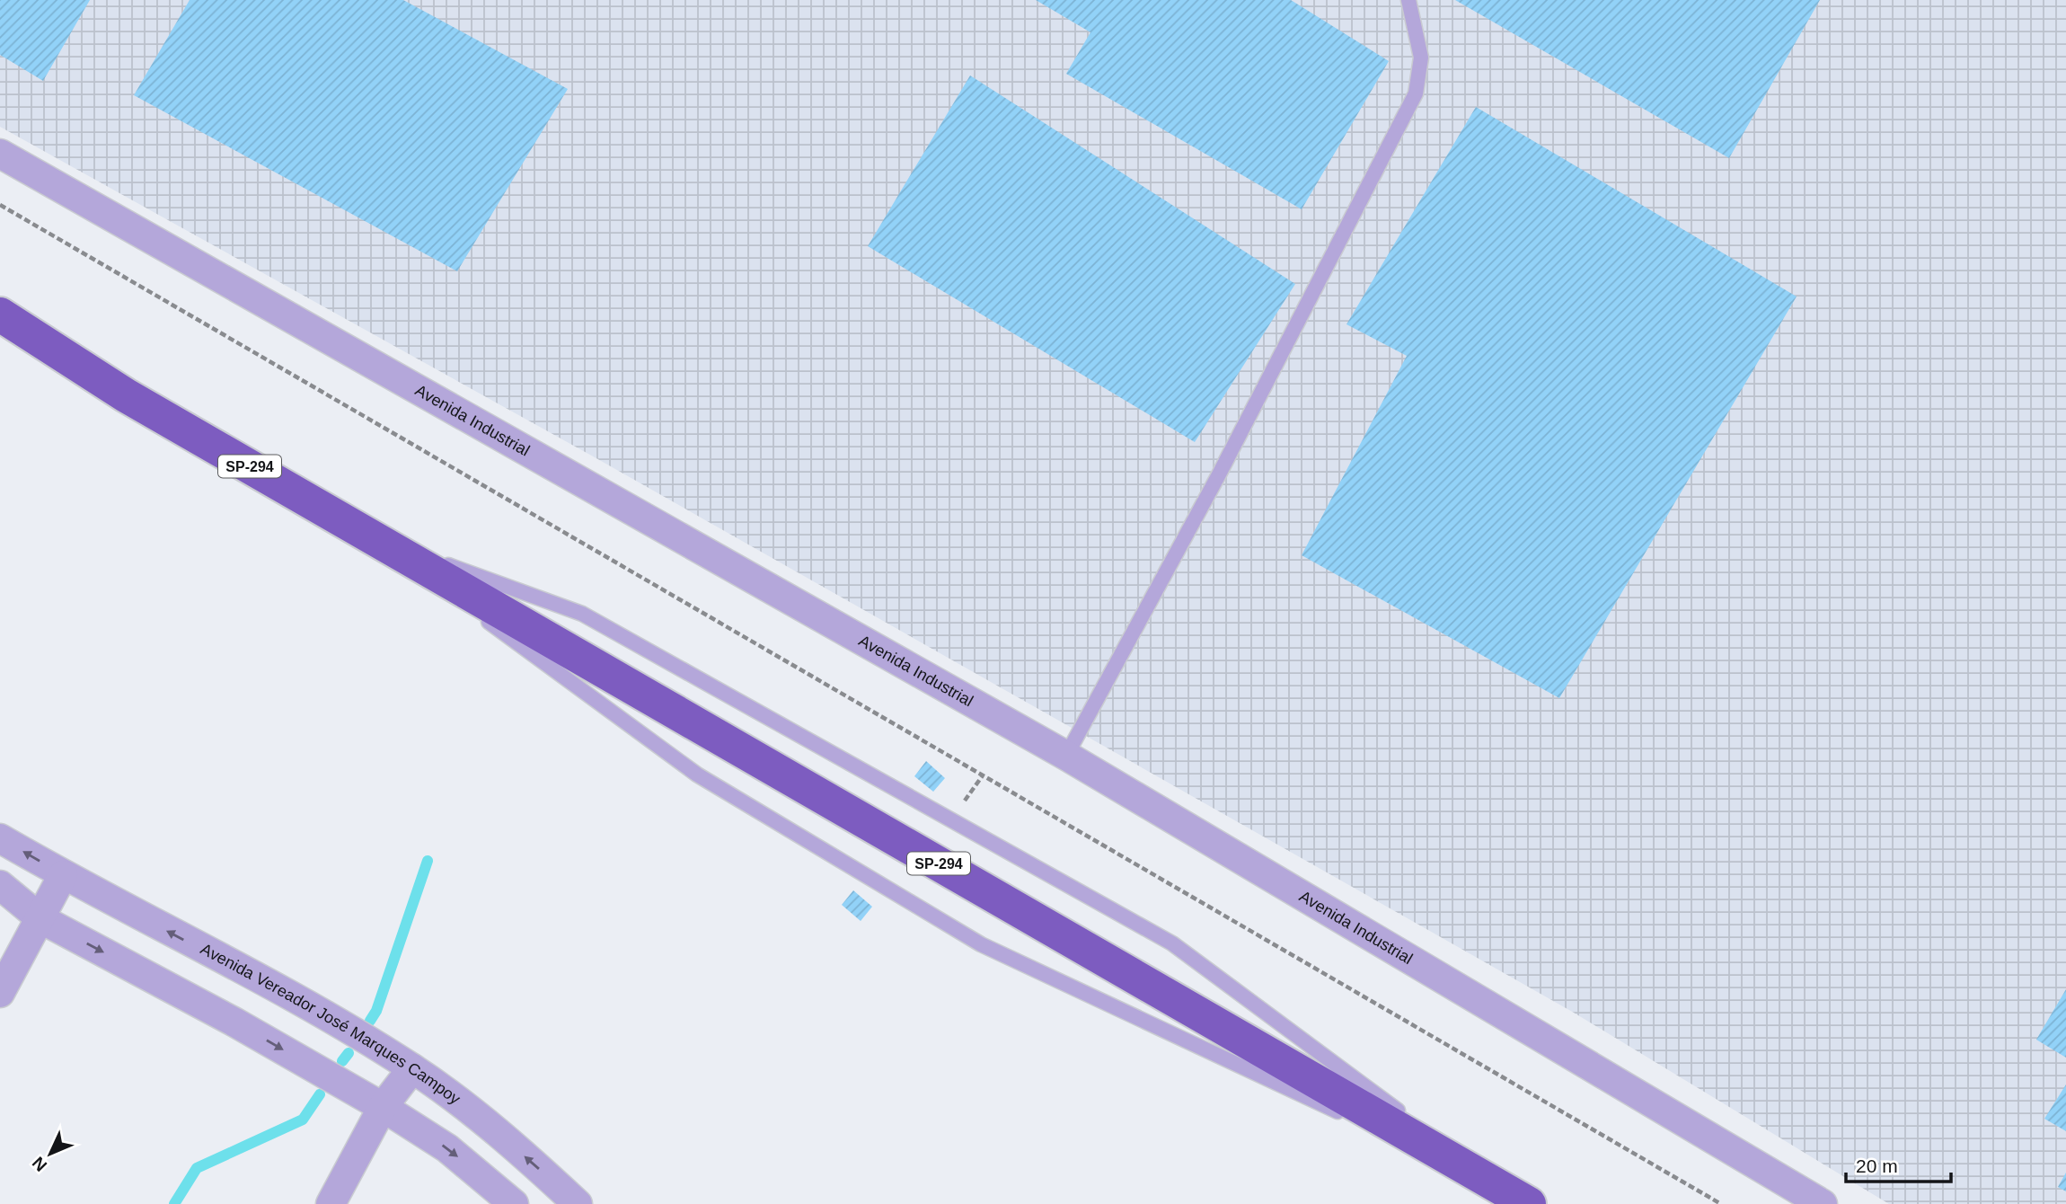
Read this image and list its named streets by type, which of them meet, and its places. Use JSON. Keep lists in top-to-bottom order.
{
  "streets": {
    "highway": ["SP-294"],
    "street": ["Avenida Industrial", "Avenida Vereador José Marques Campoy"]
  },
  "scale_bar": "20 m",
  "north": "bottom left"
}
